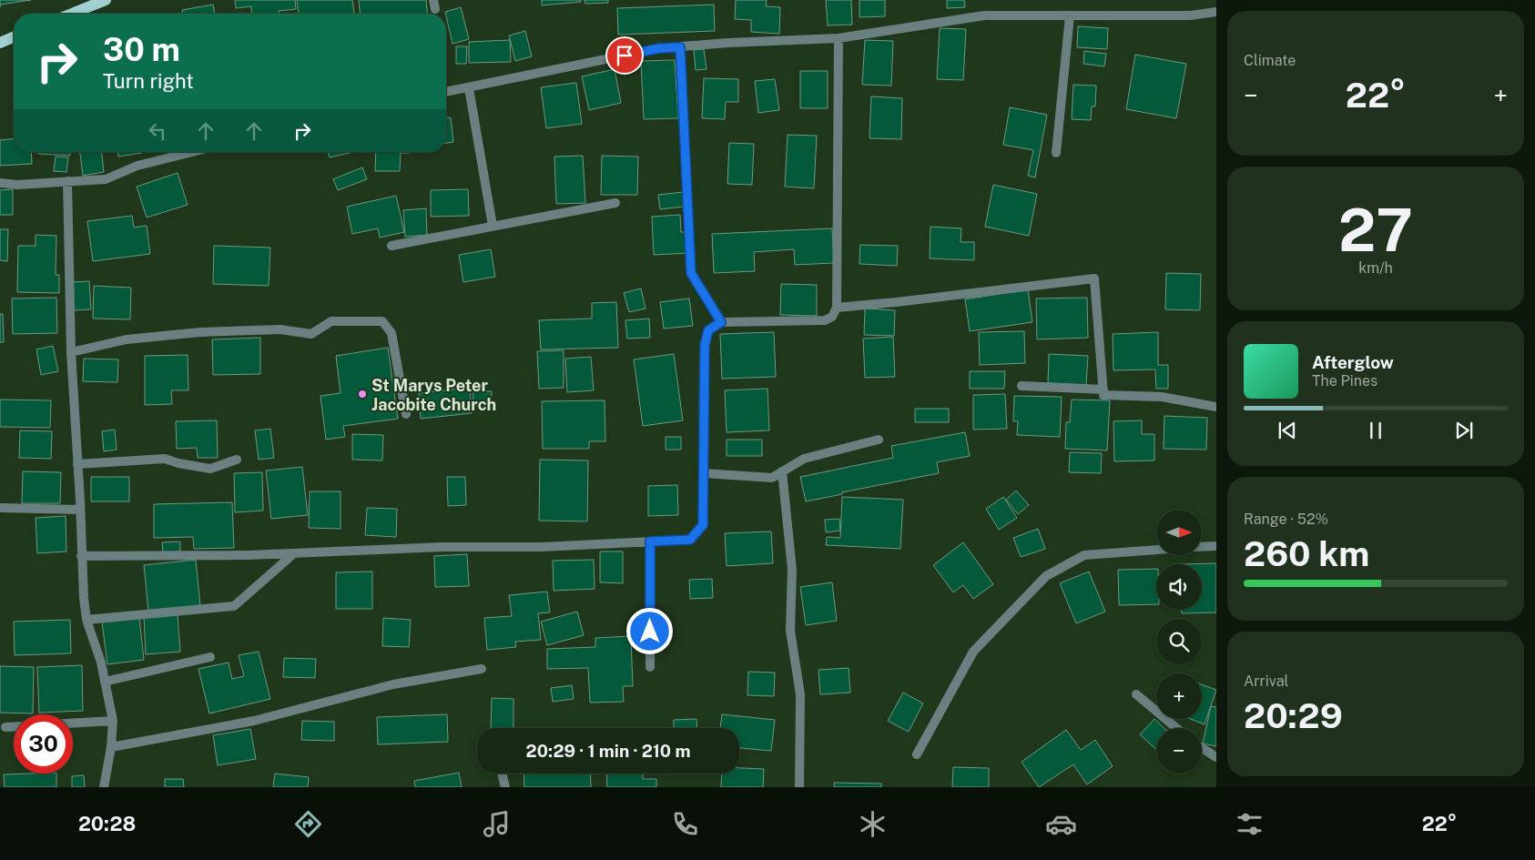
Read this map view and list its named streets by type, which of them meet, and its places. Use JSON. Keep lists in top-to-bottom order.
{
  "places": ["St Marys Peter Jacobite Church"],
  "north": "right",
  "page": {
    "tile": [
      "Climate",
      ["27", "km/h"],
      ["Range · 52%", "260 km"],
      ["Arrival", "20:29"]
    ],
    "turn": ["30 m", "Turn right"],
    "heat": ["−", "22°", "+"],
    "song": ["Afterglow", "The Pines"],
    "map_buttons": ["+", "−"],
    "limit": "30",
    "trip": "20:29 · 1 min · 210 m",
    "tabs": ["20:28", "22°"]
  }
}
